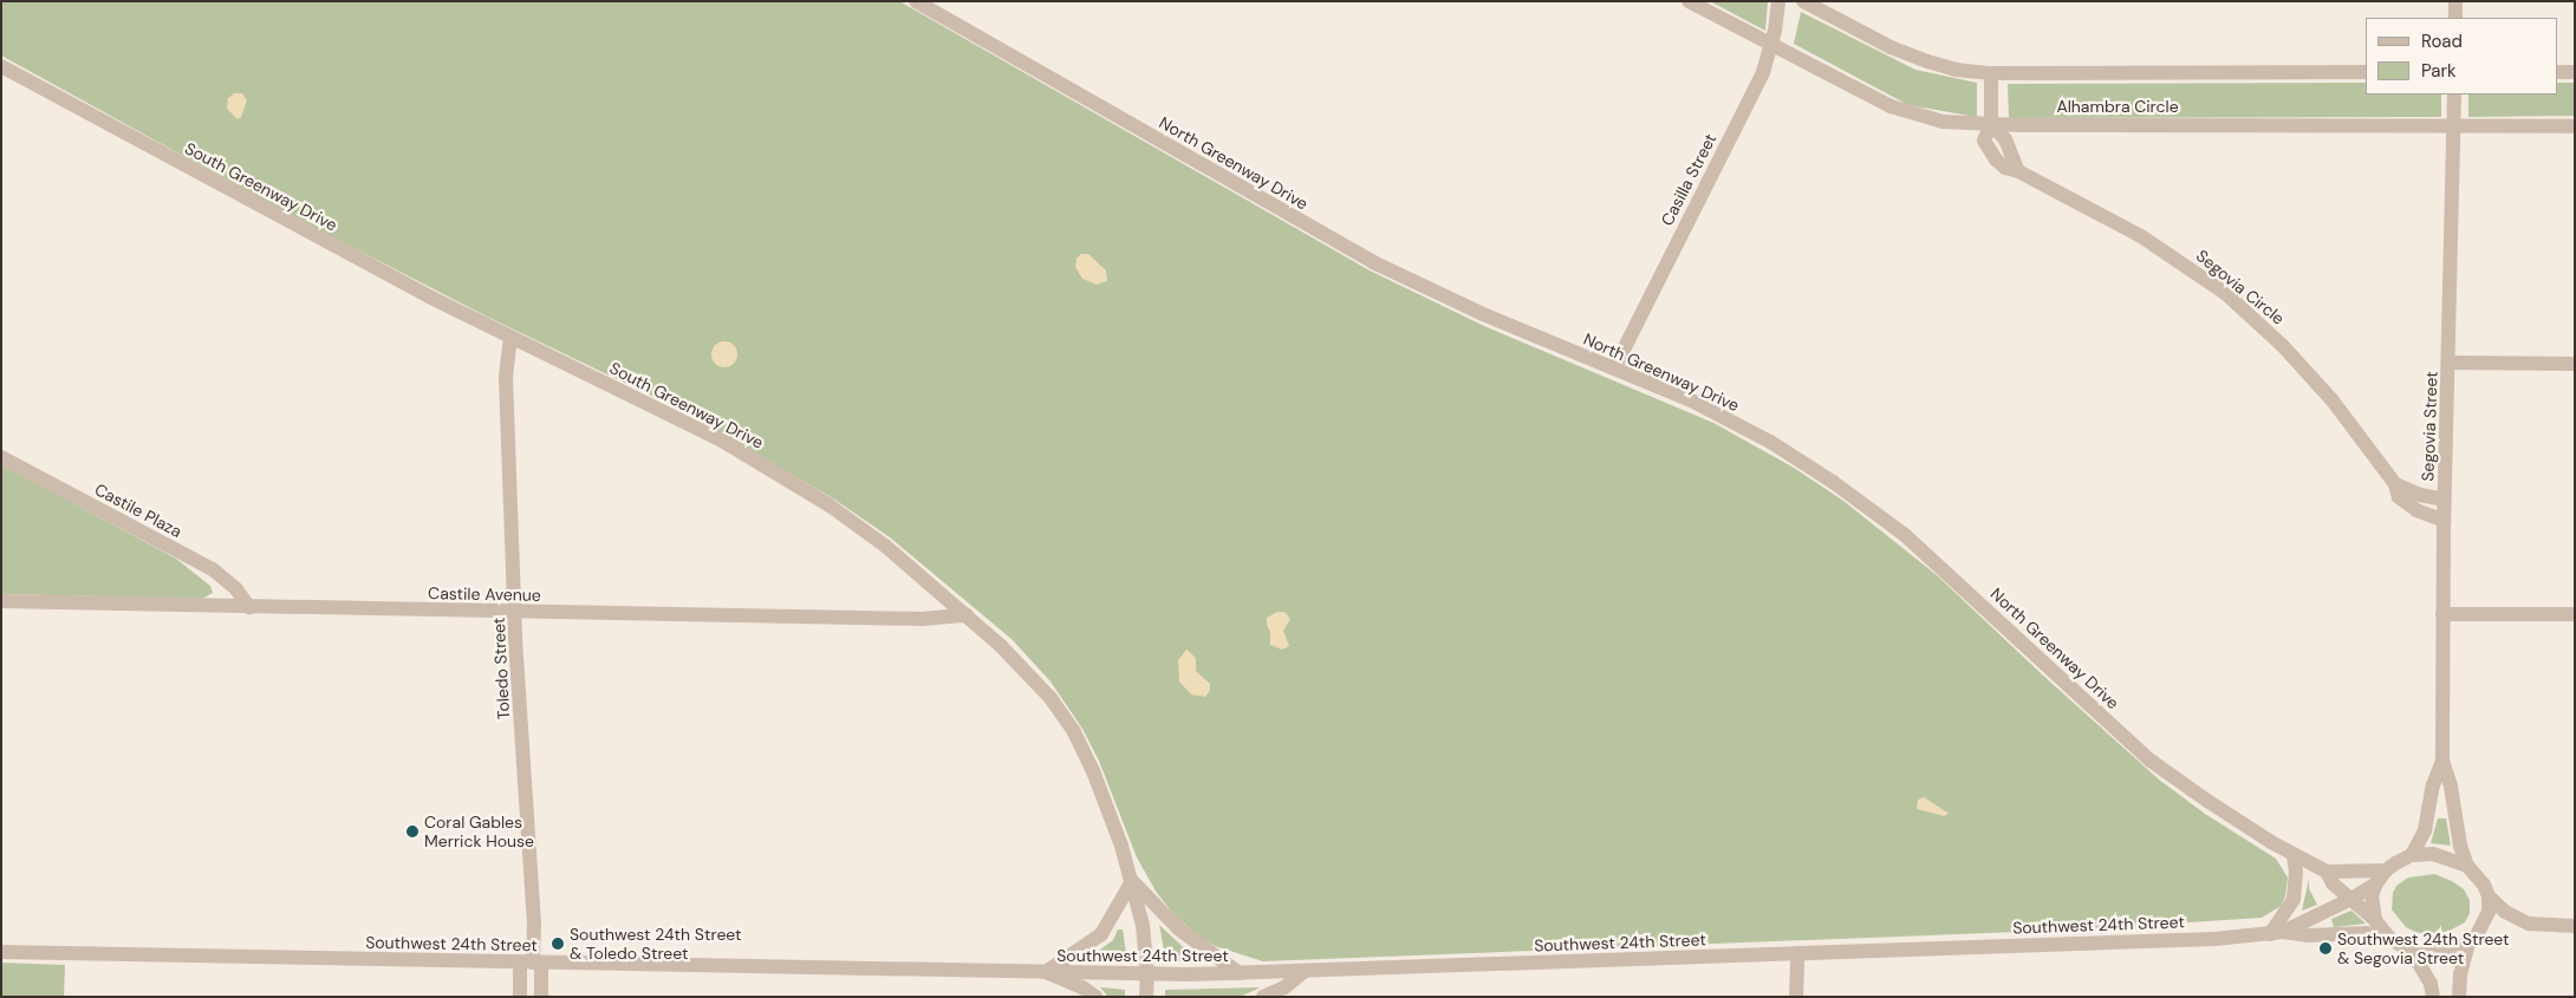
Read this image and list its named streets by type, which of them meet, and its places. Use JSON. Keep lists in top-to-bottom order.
{
  "streets": {
    "street": [
      "Alhambra Circle",
      "North Greenway Drive",
      "Casilla Street",
      "South Greenway Drive",
      "Segovia Circle",
      "Segovia Street",
      "Castile Plaza",
      "Castile Avenue",
      "Toledo Street",
      "Southwest 24th Street"
    ]
  },
  "crossings": [
    ["Alhambra Circle", "Casilla Street"],
    ["Alhambra Circle", "Segovia Circle"],
    ["Alhambra Circle", "Segovia Street"],
    ["North Greenway Drive", "Casilla Street"],
    ["North Greenway Drive", "Segovia Street"],
    ["North Greenway Drive", "Southwest 24th Street"],
    ["South Greenway Drive", "Castile Avenue"],
    ["South Greenway Drive", "Toledo Street"],
    ["South Greenway Drive", "Southwest 24th Street"],
    ["Segovia Circle", "Segovia Street"],
    ["Segovia Street", "Southwest 24th Street"],
    ["Castile Plaza", "Castile Avenue"],
    ["Castile Avenue", "Toledo Street"],
    ["Toledo Street", "Southwest 24th Street"]
  ],
  "places": ["Coral Gables Merrick House", "Southwest 24th Street & Toledo Street", "Southwest 24th Street & Segovia Street"],
  "legend": ["Road", "Park"]
}
